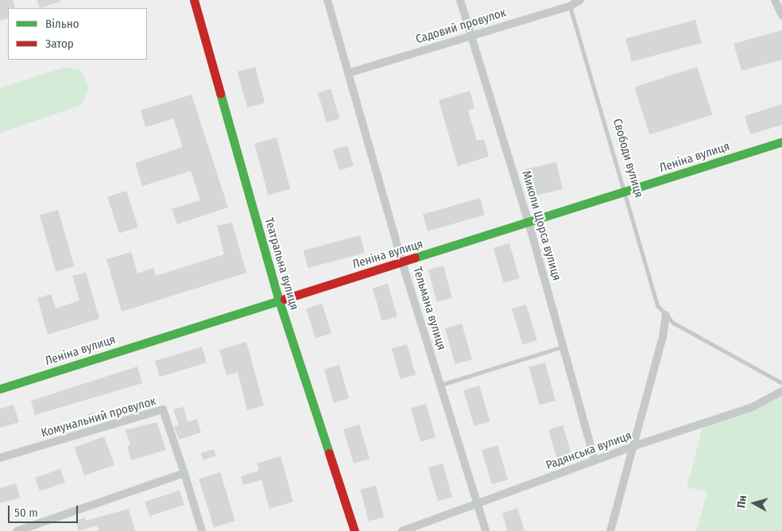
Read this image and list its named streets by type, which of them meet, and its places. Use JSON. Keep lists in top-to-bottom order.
{
  "streets": {
    "street": [
      "Садовий провулок",
      "Леніна вулиця",
      "Миколи Щорса вулиця",
      "Театральна вулиця",
      "Тельмана вулиця",
      "Комунальний провулок",
      "Радянська вулиця"
    ],
    "lane": ["Свободи вулиця"]
  },
  "crossings": [
    ["Садовий провулок", "Свободи вулиця"],
    ["Садовий провулок", "Миколи Щорса вулиця"],
    ["Садовий провулок", "Тельмана вулиця"],
    ["Леніна вулиця", "Свободи вулиця"],
    ["Леніна вулиця", "Миколи Щорса вулиця"],
    ["Леніна вулиця", "Театральна вулиця"],
    ["Леніна вулиця", "Тельмана вулиця"],
    ["Миколи Щорса вулиця", "Радянська вулиця"],
    ["Тельмана вулиця", "Радянська вулиця"]
  ],
  "legend": ["Вільно", "Затор"],
  "scale_bar": "50 m",
  "north": "left"
}
